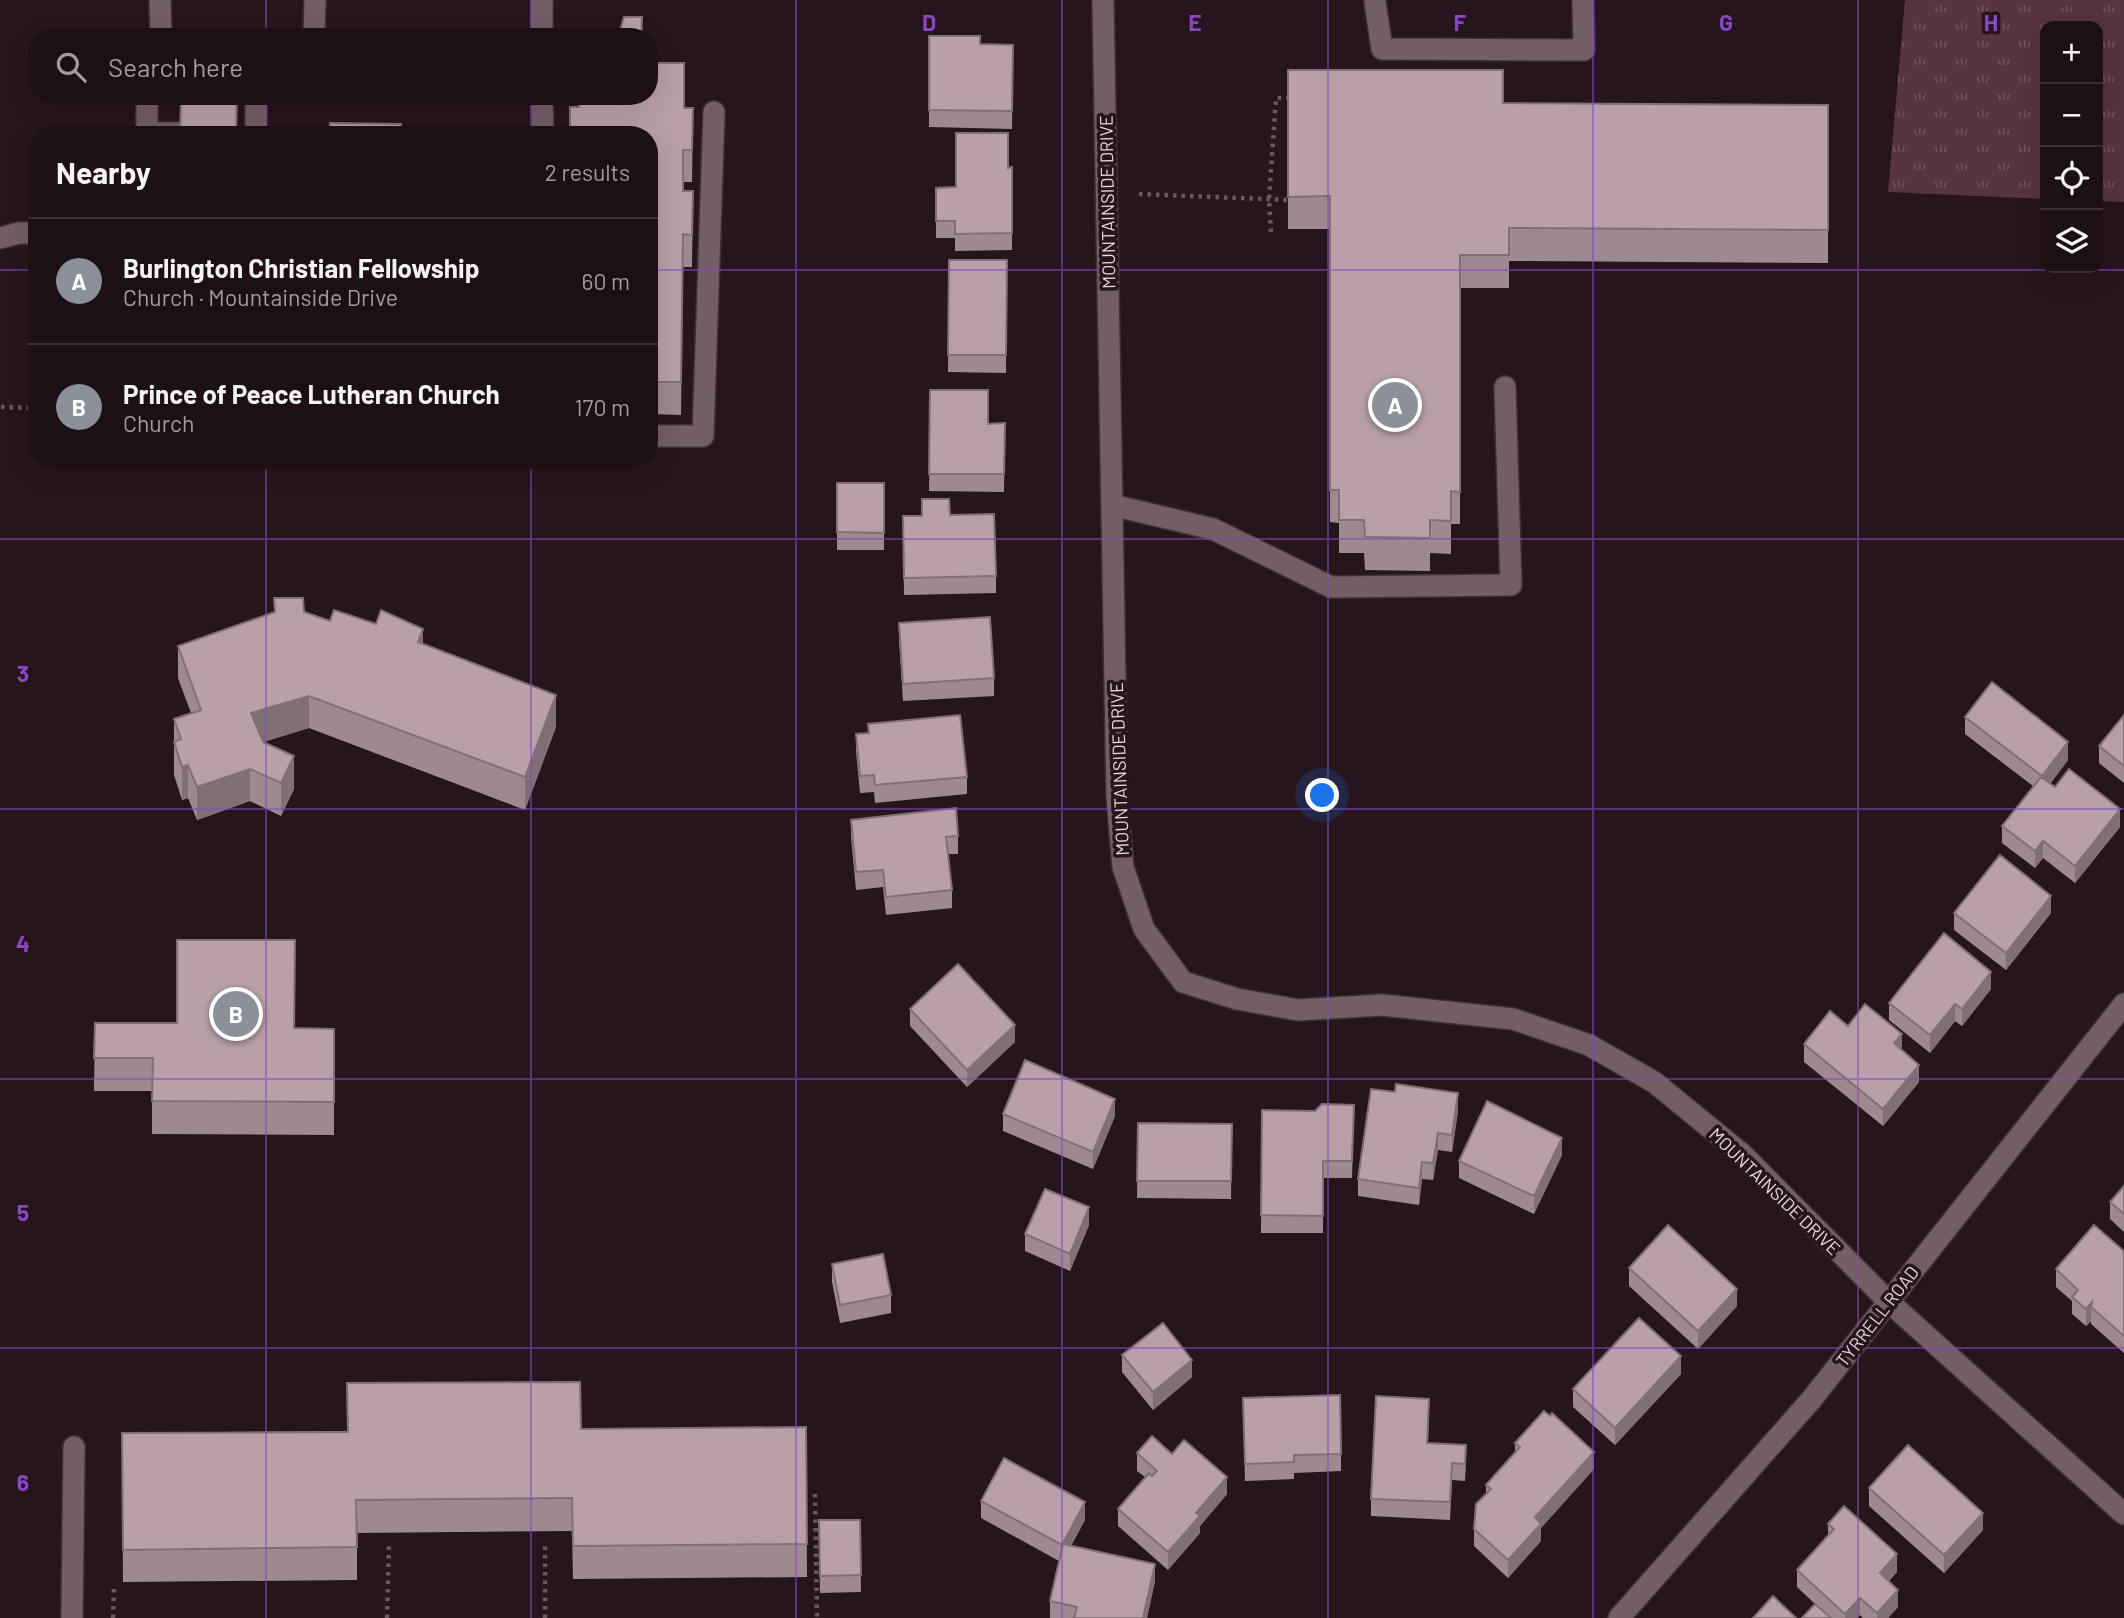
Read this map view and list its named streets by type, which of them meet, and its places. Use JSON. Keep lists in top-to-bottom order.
{
  "streets": {
    "street": ["MOUNTAINSIDE DRIVE", "TYRRELL ROAD"]
  },
  "crossings": [
    ["MOUNTAINSIDE DRIVE", "TYRRELL ROAD"]
  ],
  "page": {
    "map_buttons": ["+", "−"],
    "search": "Search here",
    "heading": ["Nearby", "2 results"],
    "list": [
      {
        "mark": "A",
        "name": "Burlington Christian Fellowship",
        "note": "Church · Mountainside Drive",
        "value": "60 m"
      },
      {
        "mark": "B",
        "name": "Prince of Peace Lutheran Church",
        "note": "Church",
        "value": "170 m"
      }
    ],
    "pins": ["A", "B"]
  },
  "grid": {
    "columns": [
      "D",
      "E",
      "F",
      "G",
      "H"
    ],
    "rows": [
      "3",
      "4",
      "5",
      "6"
    ]
  }
}
